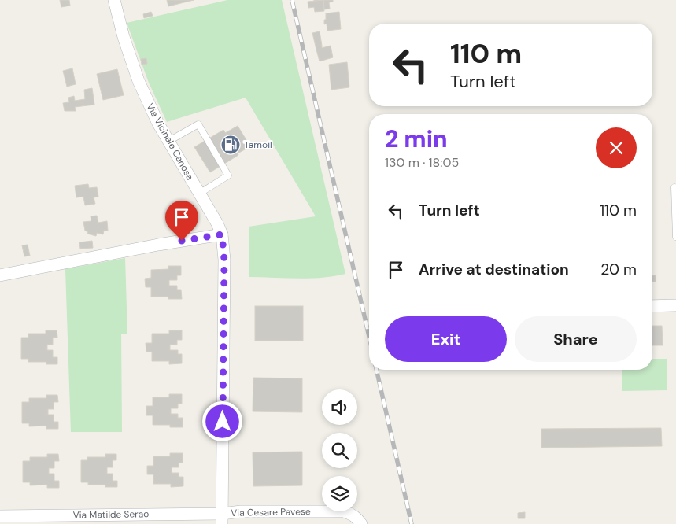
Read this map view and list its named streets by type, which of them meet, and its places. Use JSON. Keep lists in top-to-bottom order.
{
  "streets": {
    "street": ["Via Vicinale Canosa", "Via Cesare Pavese", "Via Matilde Serao"]
  },
  "crossings": [
    ["Via Cesare Pavese", "Via Matilde Serao"]
  ],
  "places": {
    "fuel station": ["Tamoil"]
  },
  "page": {
    "turn": ["110 m", "Turn left"],
    "heading": ["2 min", "130 m · 18:05"],
    "list": [
      {
        "name": "Turn left",
        "value": "110 m"
      },
      {
        "name": "Arrive at destination",
        "value": "20 m"
      }
    ],
    "buttons": ["Exit", "Share"]
  }
}
